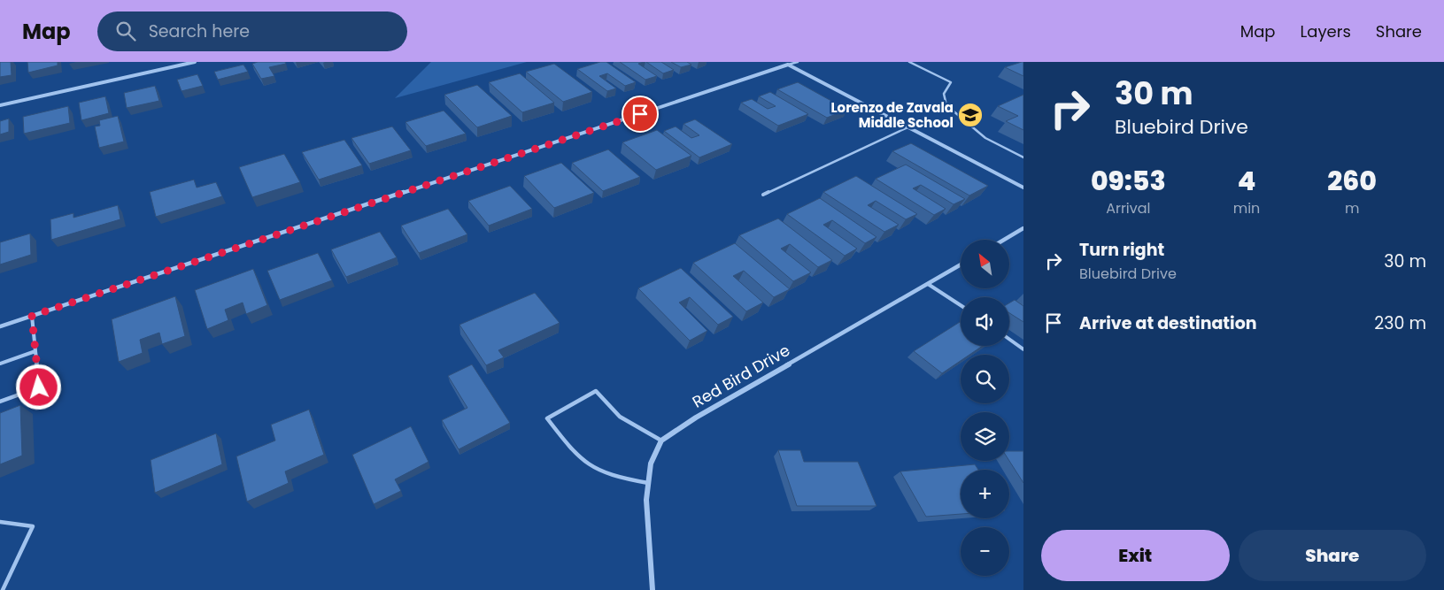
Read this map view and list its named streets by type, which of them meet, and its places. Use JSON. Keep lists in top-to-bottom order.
{
  "streets": {
    "street": ["Red Bird Drive"]
  },
  "places": {
    "school or university": ["Lorenzo de Zavala Middle School"]
  },
  "north": "top left",
  "page": {
    "header": "Map",
    "search": "Search here",
    "nav": ["Map", "Layers", "Share"],
    "turn": ["30 m", "Bluebird Drive"],
    "eta": [
      "09:53",
      "Arrival",
      "4",
      "min",
      "260",
      "m"
    ],
    "list": [
      {
        "name": "Turn right",
        "note": "Bluebird Drive",
        "value": "30 m"
      },
      {
        "name": "Arrive at destination",
        "value": "230 m"
      }
    ],
    "map_buttons": ["+", "−"],
    "buttons": ["Exit", "Share"]
  }
}
